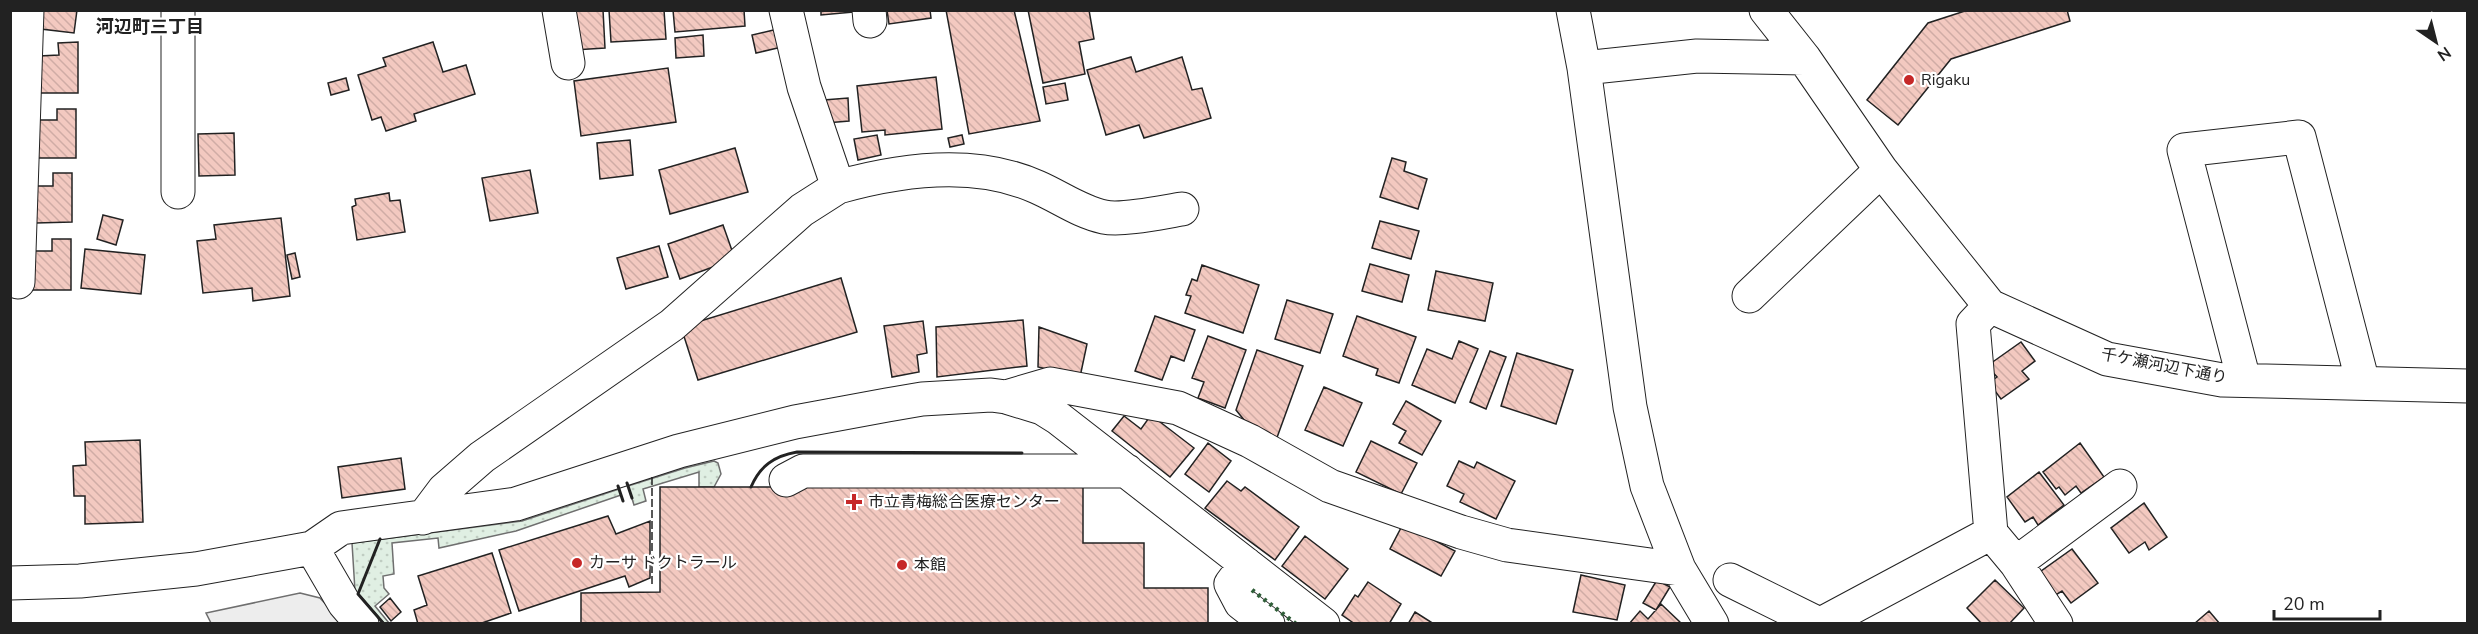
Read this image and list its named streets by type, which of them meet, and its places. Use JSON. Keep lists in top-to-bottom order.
{
  "streets": {
    "street": ["千ケ瀬河辺下通り"]
  },
  "districts": ["河辺町三丁目"],
  "places": {
    "other": ["Rigaku", "カーサ ドクトラール", "本館"],
    "health": ["市立青梅総合医療センター"]
  },
  "scale_bar": "20 m",
  "north": "bottom right"
}
